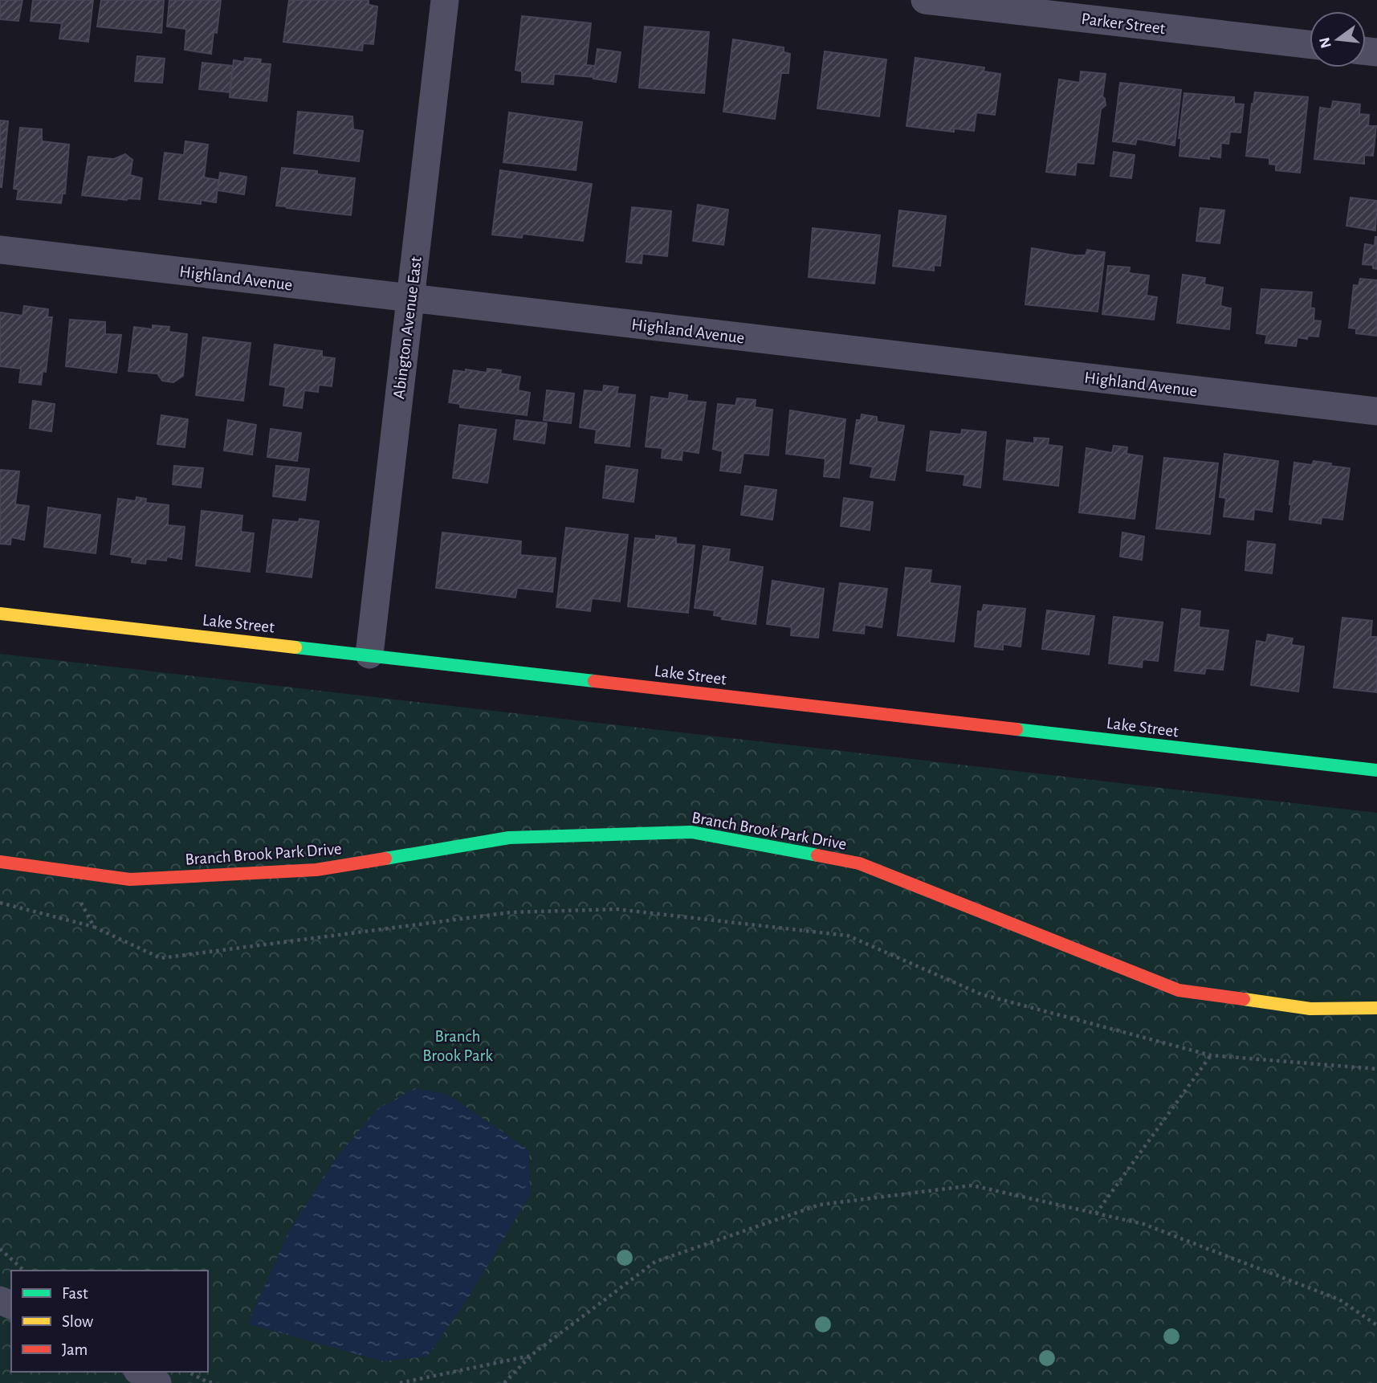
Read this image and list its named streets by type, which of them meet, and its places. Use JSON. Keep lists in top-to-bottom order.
{
  "streets": {
    "street": [
      "Parker Street",
      "Highland Avenue",
      "Abington Avenue East",
      "Lake Street",
      "Branch Brook Park Drive"
    ]
  },
  "crossings": [
    ["Highland Avenue", "Abington Avenue East"],
    ["Abington Avenue East", "Lake Street"]
  ],
  "parks": ["Branch Brook Park"],
  "legend": ["Fast", "Slow", "Jam"],
  "north": "left"
}
